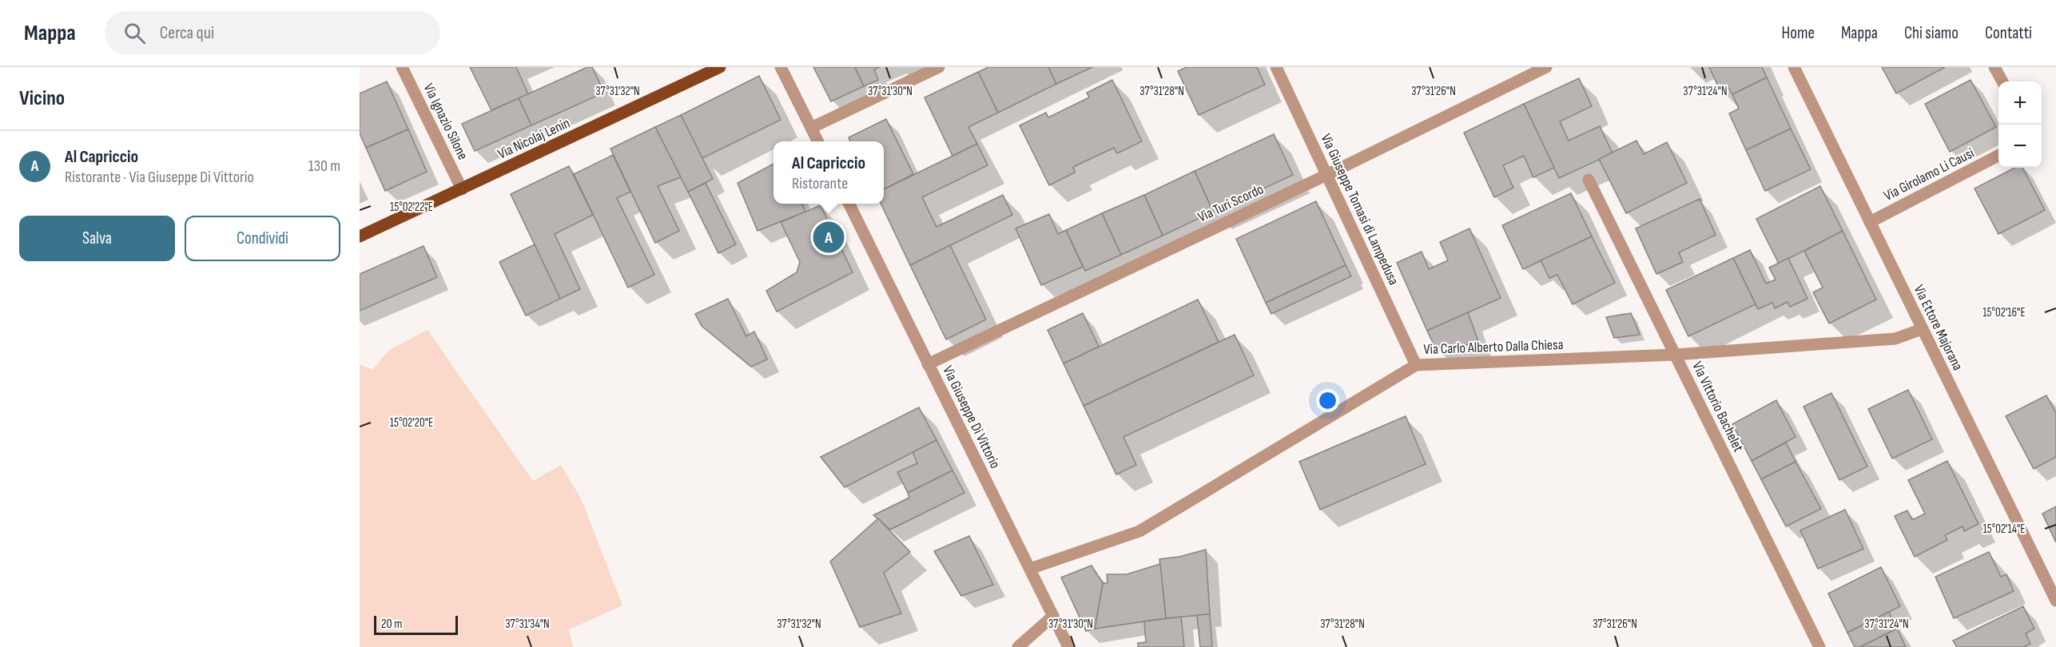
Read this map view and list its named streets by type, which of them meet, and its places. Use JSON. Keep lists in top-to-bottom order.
{
  "streets": {
    "main road": ["Via Nicolaj Lenin"],
    "street": [
      "Via Ignazio Silone",
      "Via Girolamo Li Causi",
      "Via Turi Scordo",
      "Via Giuseppe Tomasi di Lampedusa",
      "Via Ettore Majorana",
      "Via Carlo Alberto Dalla Chiesa",
      "Via Vittorio Bachelet",
      "Via Giuseppe Di Vittorio"
    ]
  },
  "crossings": [
    ["Via Ignazio Silone", "Via Nicolaj Lenin"],
    ["Via Girolamo Li Causi", "Via Ettore Majorana"],
    ["Via Turi Scordo", "Via Giuseppe Tomasi di Lampedusa"],
    ["Via Turi Scordo", "Via Giuseppe Di Vittorio"],
    ["Via Giuseppe Tomasi di Lampedusa", "Via Carlo Alberto Dalla Chiesa"],
    ["Via Ettore Majorana", "Via Carlo Alberto Dalla Chiesa"],
    ["Via Carlo Alberto Dalla Chiesa", "Via Vittorio Bachelet"],
    ["Via Carlo Alberto Dalla Chiesa", "Via Giuseppe Di Vittorio"]
  ],
  "scale_bar": "20 m",
  "page": {
    "header": "Mappa",
    "search": "Cerca qui",
    "nav": [
      "Home",
      "Mappa",
      "Chi siamo",
      "Contatti"
    ],
    "heading": "Vicino",
    "map_buttons": ["+", "−"],
    "list": [
      {
        "mark": "A",
        "name": "Al Capriccio",
        "note": "Ristorante · Via Giuseppe Di Vittorio",
        "value": "130 m"
      }
    ],
    "popup": ["Al Capriccio", "Ristorante"],
    "buttons": ["Salva", "Condividi"],
    "pins": "A",
    "scale": "20 m"
  },
  "coordinates": [
    "37°31'32\"N",
    "37°31'30\"N",
    "37°31'28\"N",
    "37°31'26\"N",
    "37°31'24\"N",
    "15°02'22\"E",
    "15°02'16\"E",
    "15°02'20\"E",
    "15°02'14\"E",
    "37°31'34\"N"
  ]
}
